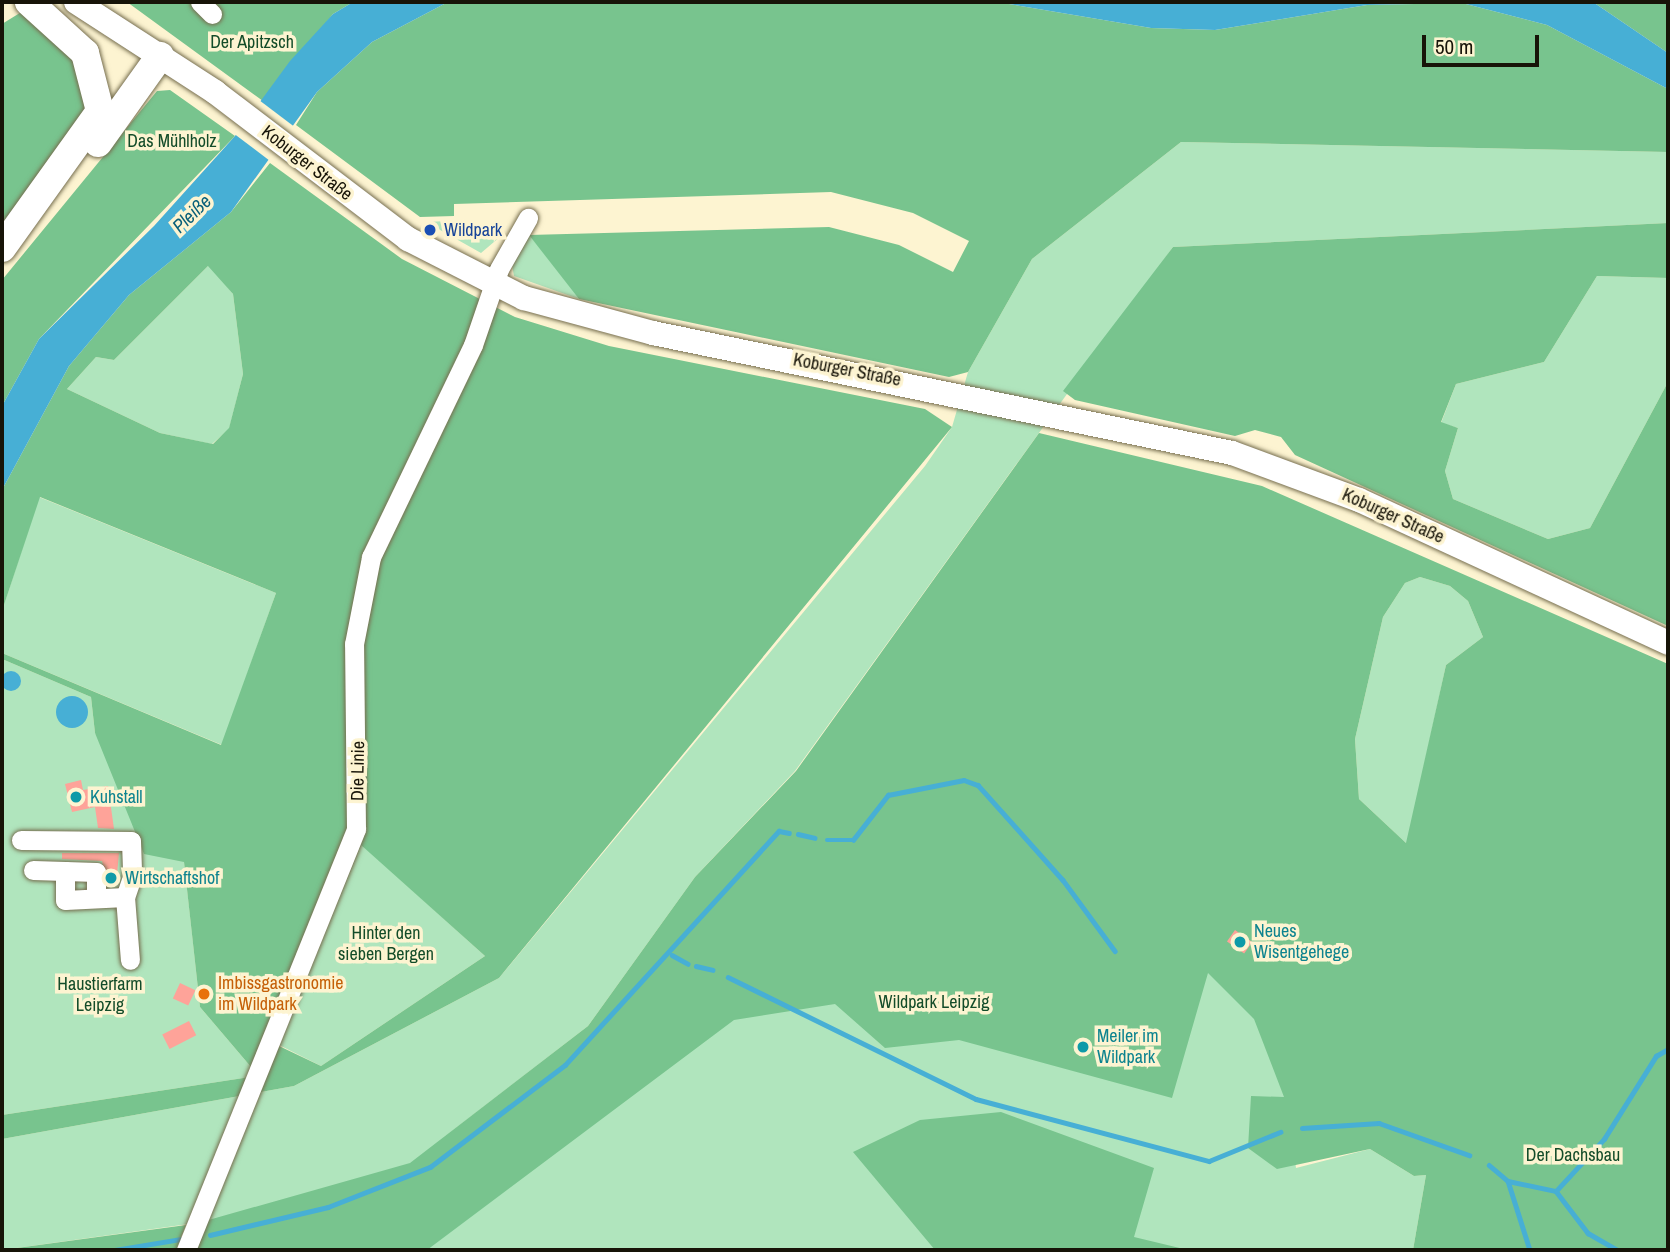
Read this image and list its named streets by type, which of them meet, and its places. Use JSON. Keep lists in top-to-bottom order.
{
  "streets": {
    "main road": ["Koburger Straße"],
    "lane": ["Die Linie"]
  },
  "crossings": [
    ["Koburger Straße", "Die Linie"]
  ],
  "water": ["Pleiße"],
  "parks": [
    "Der Apitzsch",
    "Das Mühlholz",
    "Hinter den sieben Bergen",
    "Haustierfarm Leipzig",
    "Wildpark Leipzig",
    "Der Dachsbau"
  ],
  "places": [
    "Wildpark",
    "Kuhstall",
    "Wirtschaftshof",
    "Neues Wisentgehege",
    "Imbissgastronomie im Wildpark",
    "Meiler im Wildpark"
  ],
  "scale_bar": "50 m"
}
